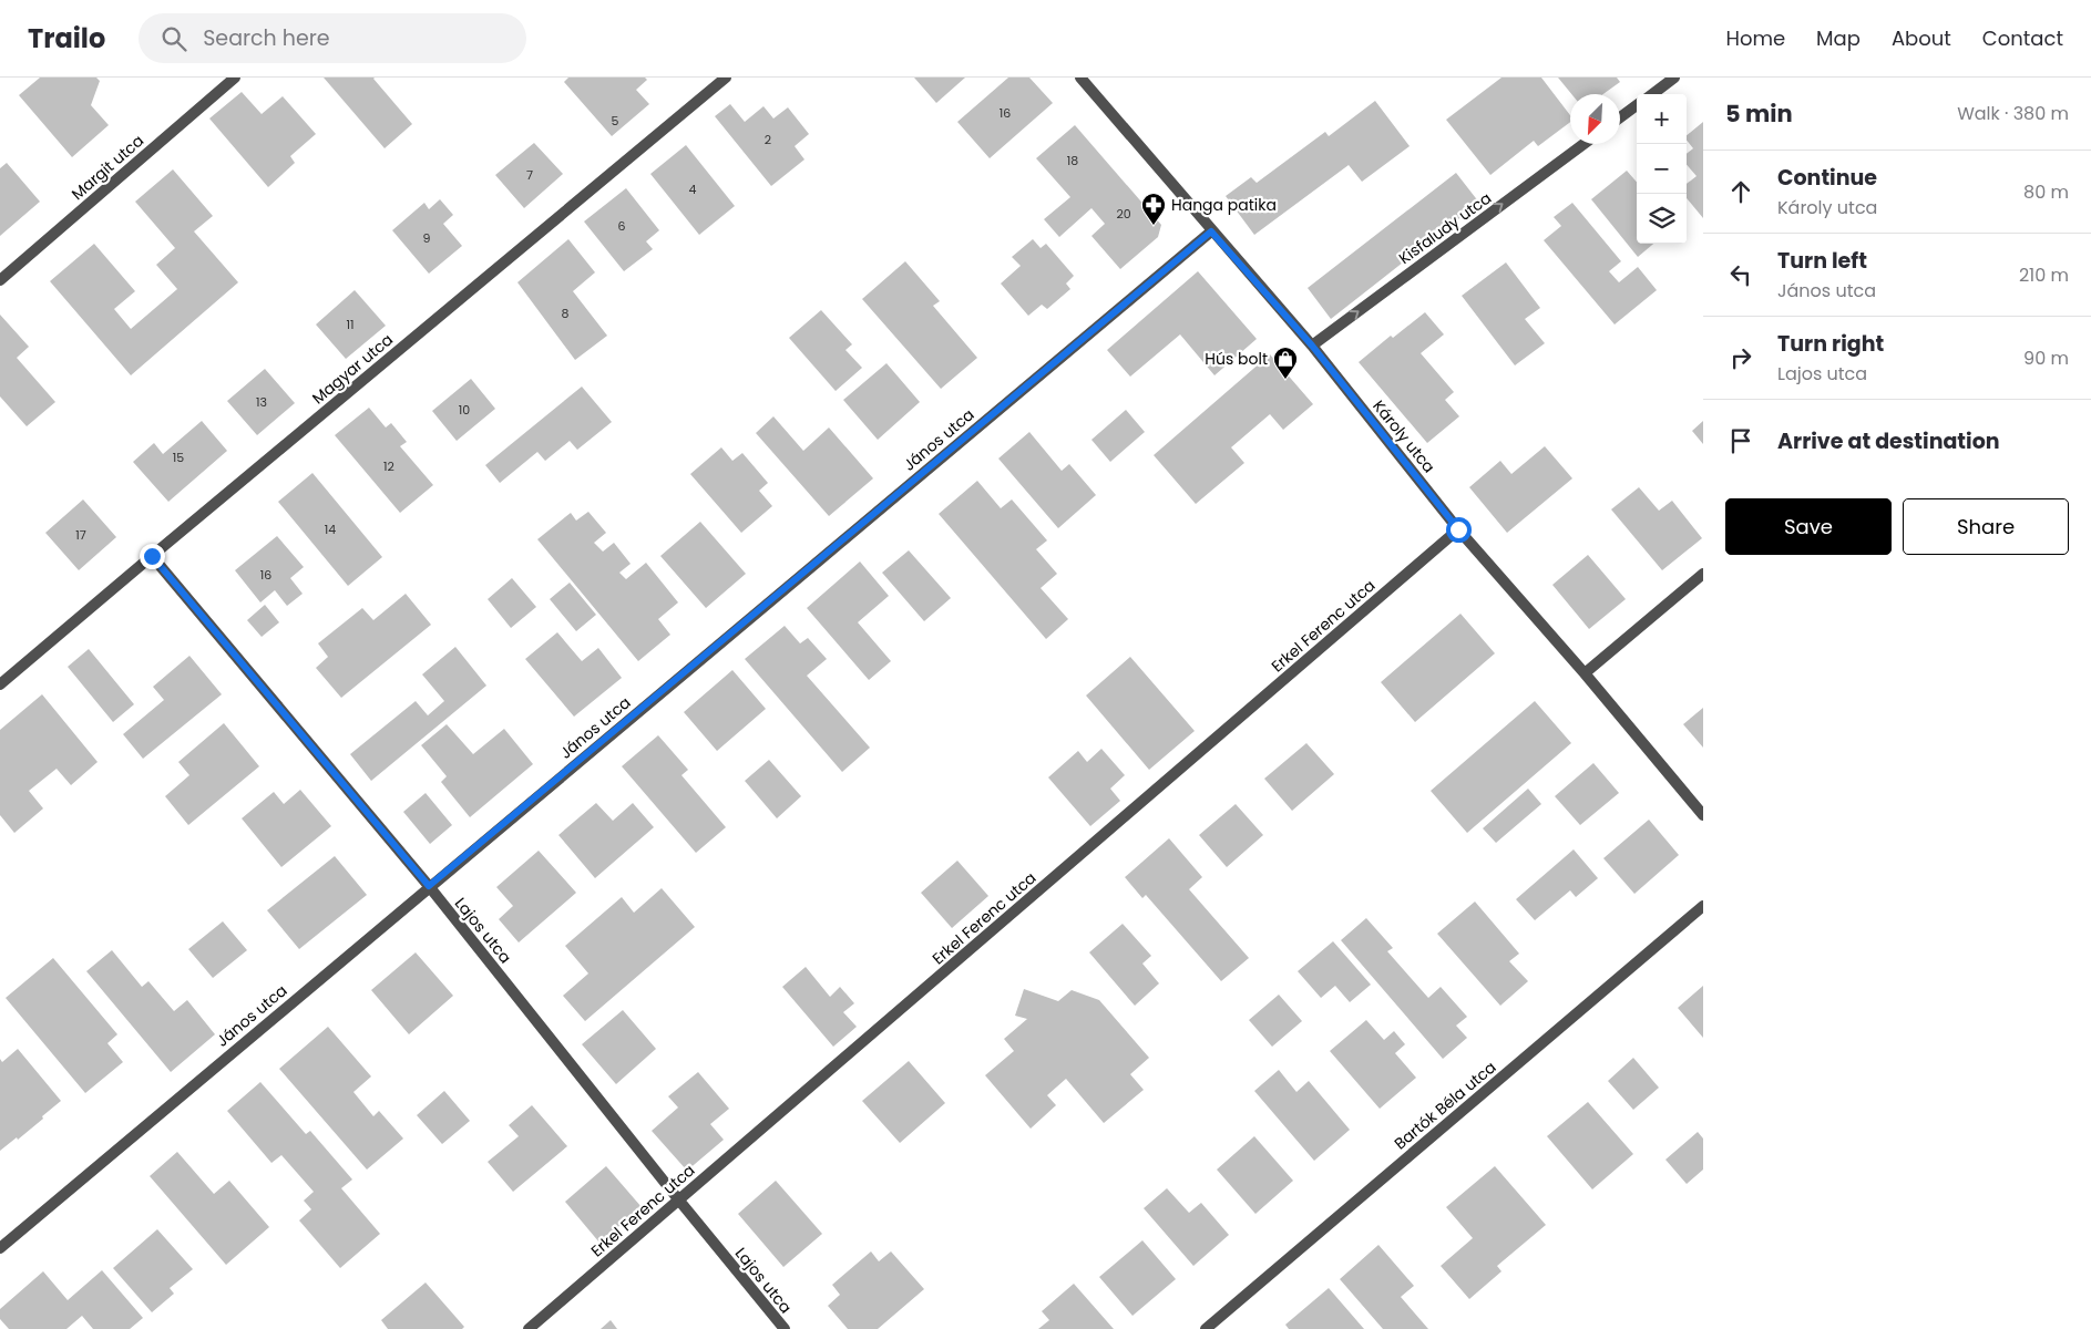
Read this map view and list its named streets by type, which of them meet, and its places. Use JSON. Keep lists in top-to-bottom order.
{
  "streets": {
    "street": [
      "Margit utca",
      "Kisfaludy utca",
      "Magyar utca",
      "Károly utca",
      "János utca",
      "Erkel Ferenc utca",
      "Lajos utca",
      "Bartók Béla utca"
    ]
  },
  "crossings": [
    ["Kisfaludy utca", "Károly utca"],
    ["Magyar utca", "Lajos utca"],
    ["Károly utca", "János utca"],
    ["Károly utca", "Erkel Ferenc utca"],
    ["János utca", "Lajos utca"],
    ["Erkel Ferenc utca", "Lajos utca"]
  ],
  "one_way": ["Kisfaludy utca"],
  "places": {
    "pharmacy": ["Hanga patika"],
    "shop": ["Hús bolt"]
  },
  "house_numbers": [
    "16",
    "5",
    "2",
    "18",
    "7",
    "4",
    "20",
    "6",
    "9",
    "8",
    "11",
    "13",
    "10",
    "15",
    "12",
    "14",
    "17",
    "16"
  ],
  "north": "bottom left",
  "page": {
    "header": "Trailo",
    "search": "Search here",
    "nav": [
      "Home",
      "Map",
      "About",
      "Contact"
    ],
    "heading": ["5 min", "Walk · 380 m"],
    "map_buttons": ["+", "−"],
    "list": [
      ["Continue", "Károly utca", "80 m"],
      ["Turn left", "János utca", "210 m"],
      ["Turn right", "Lajos utca", "90 m"],
      "Arrive at destination"
    ],
    "buttons": ["Save", "Share"]
  }
}
